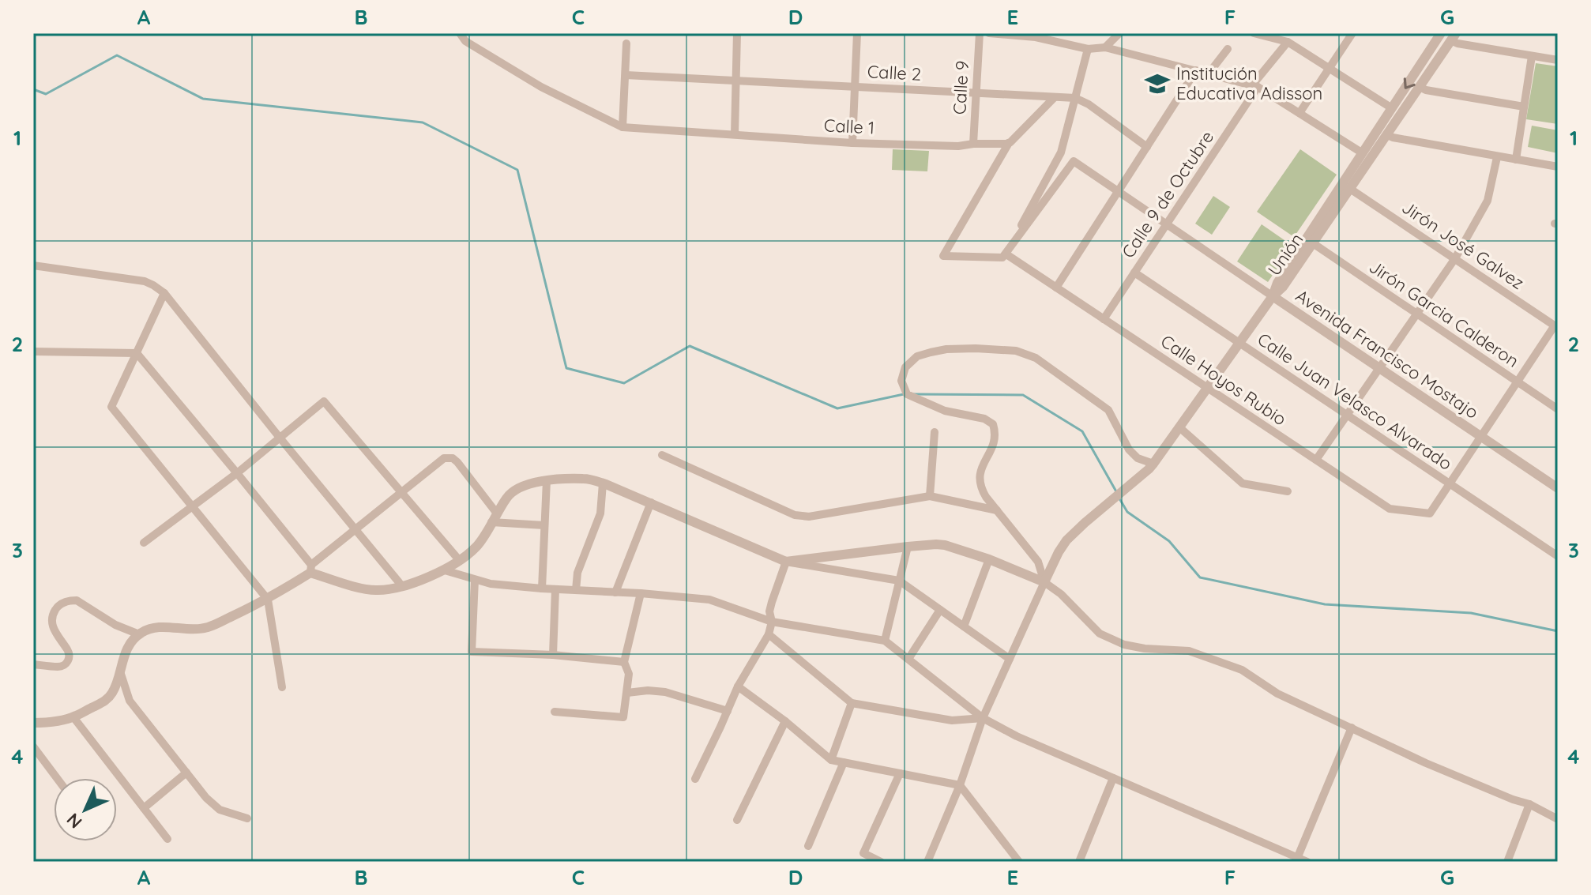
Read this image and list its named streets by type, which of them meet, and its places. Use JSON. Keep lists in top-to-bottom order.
{
  "streets": {
    "street": [
      "Calle 2",
      "Calle 9",
      "Calle 1",
      "Calle 9 de Octubre",
      "Jirón José Galvez",
      "Unión",
      "Jirón Garcia Calderon",
      "Avenida Francisco Mostajo",
      "Calle Hoyos Rubio",
      "Calle Juan Velasco Alvarado"
    ]
  },
  "crossings": [
    ["Calle 2", "Calle 9"],
    ["Calle 9", "Calle 1"],
    ["Calle 9 de Octubre", "Avenida Francisco Mostajo"],
    ["Calle 9 de Octubre", "Calle Hoyos Rubio"],
    ["Calle 9 de Octubre", "Calle Juan Velasco Alvarado"],
    ["Jirón José Galvez", "Unión"],
    ["Unión", "Jirón Garcia Calderon"],
    ["Unión", "Avenida Francisco Mostajo"],
    ["Avenida Francisco Mostajo", "Calle Hoyos Rubio"],
    ["Calle Hoyos Rubio", "Calle Juan Velasco Alvarado"]
  ],
  "places": {
    "school or university": ["Institución Educativa Adisson"]
  },
  "north": "bottom left",
  "grid": {
    "columns": [
      "A",
      "B",
      "C",
      "D",
      "E",
      "F",
      "G"
    ],
    "rows": [
      "1",
      "2",
      "3",
      "4"
    ]
  }
}
